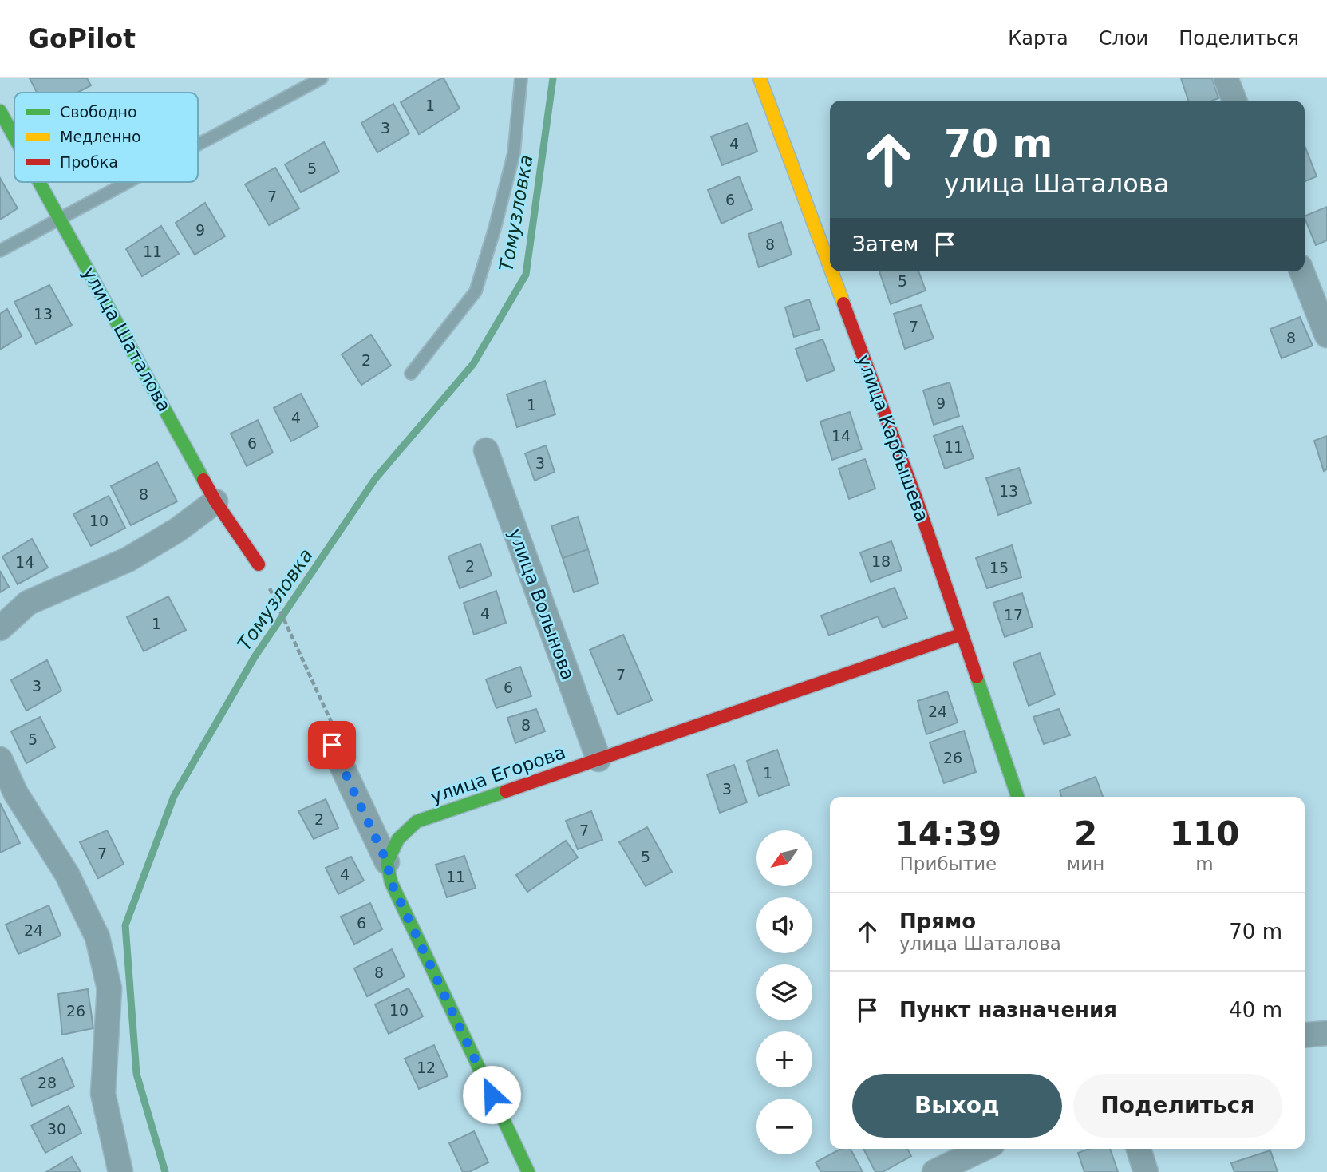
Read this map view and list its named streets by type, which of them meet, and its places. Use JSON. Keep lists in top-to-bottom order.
{
  "streets": {
    "street": [
      "улица Шаталова",
      "улица Карбышева",
      "улица Волынова",
      "улица Егорова"
    ]
  },
  "crossings": [
    ["улица Карбышева", "улица Егорова"],
    ["улица Волынова", "улица Егорова"]
  ],
  "water": ["Томузловка"],
  "house_numbers": [
    "1",
    "3",
    "4",
    "5",
    "7",
    "6",
    "9",
    "8",
    "11",
    "5",
    "13",
    "7",
    "8",
    "2",
    "9",
    "1",
    "4",
    "14",
    "6",
    "11",
    "3",
    "13",
    "8",
    "10",
    "18",
    "14",
    "2",
    "15",
    "4",
    "17",
    "1",
    "7",
    "3",
    "6",
    "24",
    "8",
    "5",
    "26",
    "1",
    "3",
    "2",
    "7",
    "7",
    "5",
    "4",
    "11",
    "6",
    "24",
    "8",
    "10",
    "26",
    "12",
    "28",
    "30"
  ],
  "legend": ["Свободно", "Медленно", "Пробка"],
  "north": "bottom left",
  "page": {
    "header": "GoPilot",
    "nav": ["Карта", "Слои", "Поделиться"],
    "turn": ["70 m", "улица Шаталова"],
    "then": "Затем",
    "eta": [
      "14:39",
      "Прибытие",
      "2",
      "мин",
      "110",
      "m"
    ],
    "map_buttons": ["+", "−"],
    "list": [
      {
        "name": "Прямо",
        "note": "улица Шаталова",
        "value": "70 m"
      },
      {
        "name": "Пункт назначения",
        "value": "40 m"
      }
    ],
    "buttons": ["Выход", "Поделиться"]
  }
}
